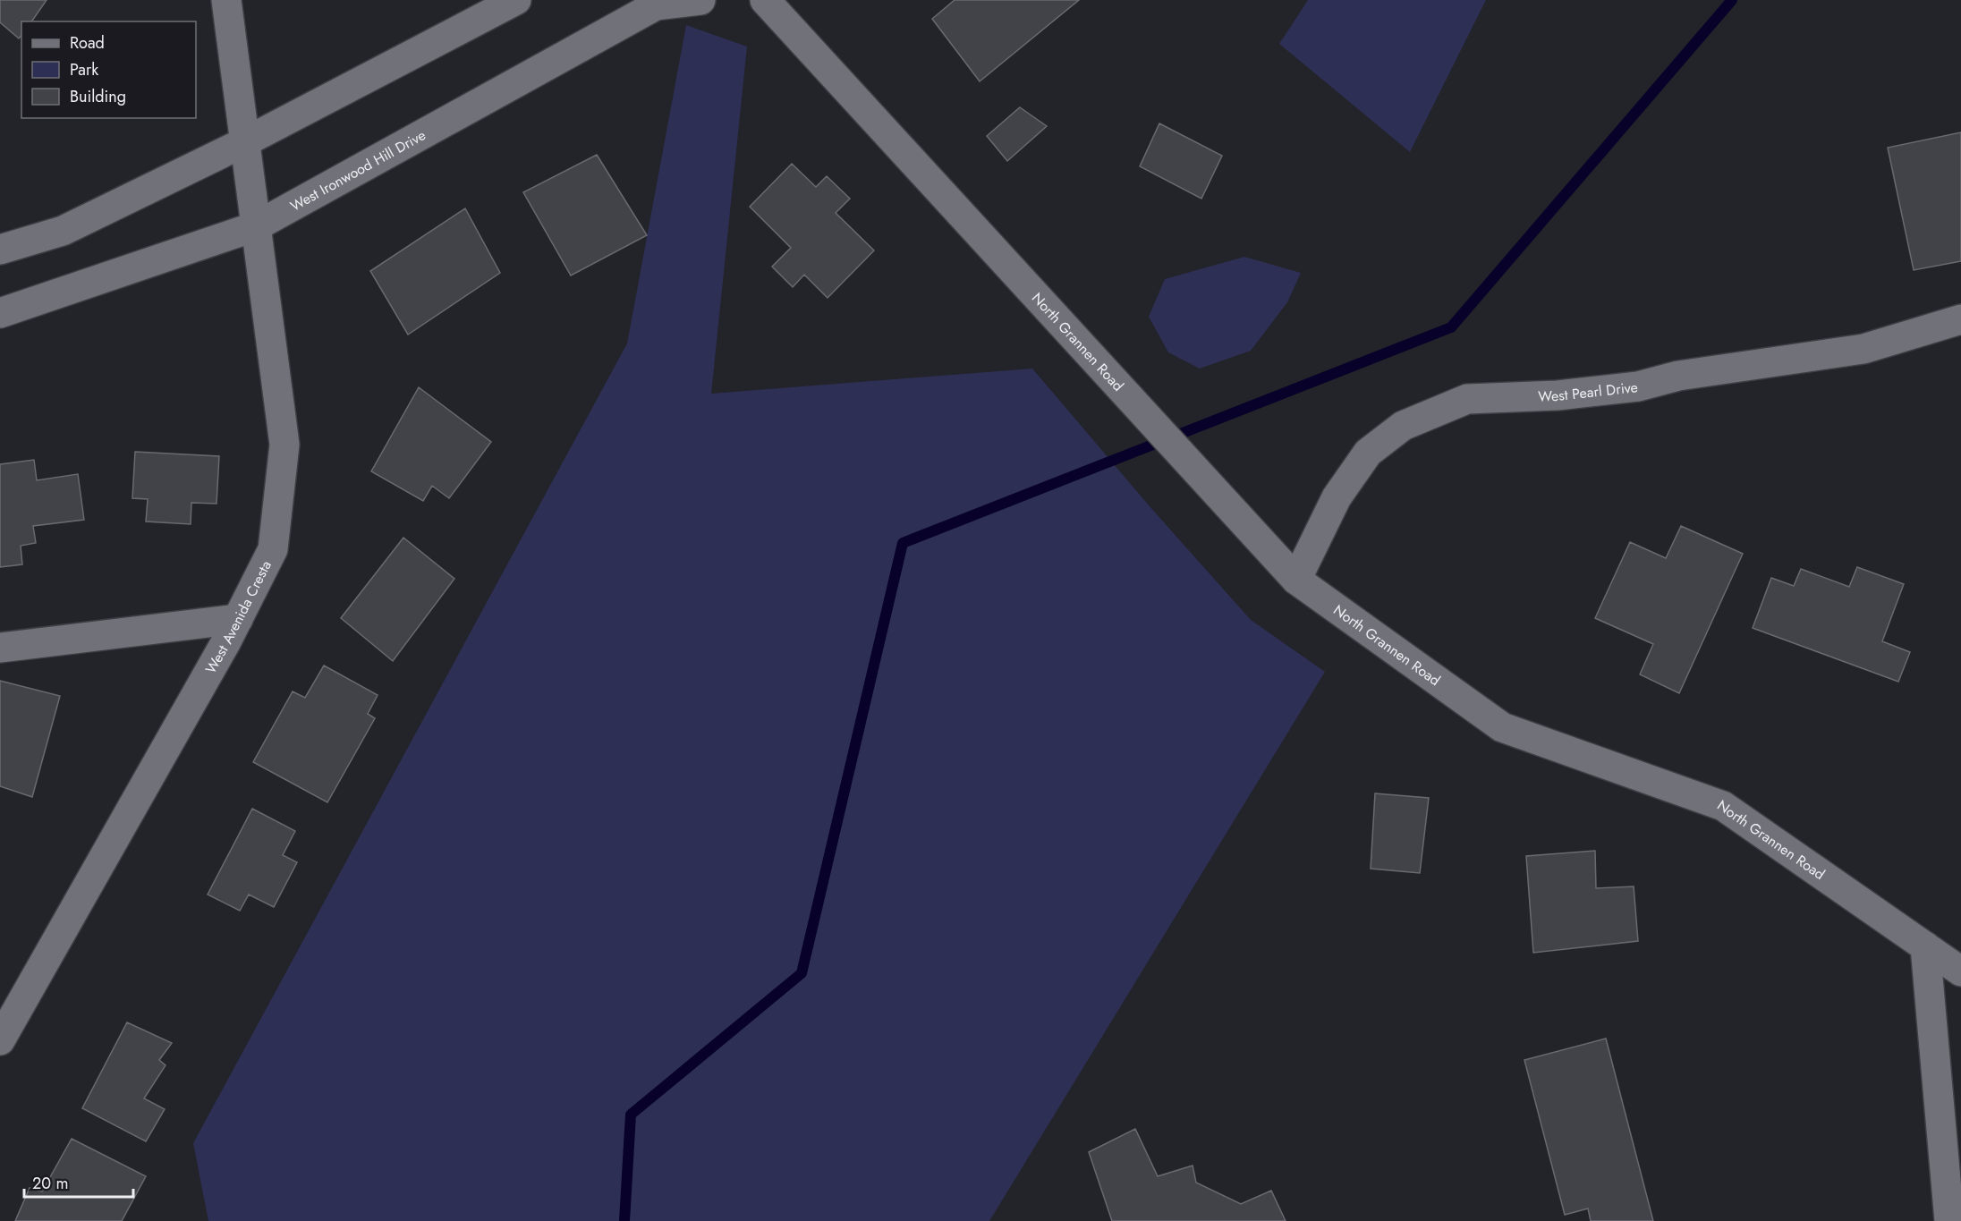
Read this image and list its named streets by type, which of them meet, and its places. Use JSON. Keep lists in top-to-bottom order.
{
  "streets": {
    "street": [
      "West Ironwood Hill Drive",
      "North Grannen Road",
      "West Pearl Drive",
      "West Avenida Cresta"
    ]
  },
  "crossings": [
    ["West Ironwood Hill Drive", "West Avenida Cresta"],
    ["North Grannen Road", "West Pearl Drive"]
  ],
  "legend": ["Road", "Park", "Building"],
  "scale_bar": "20 m"
}
